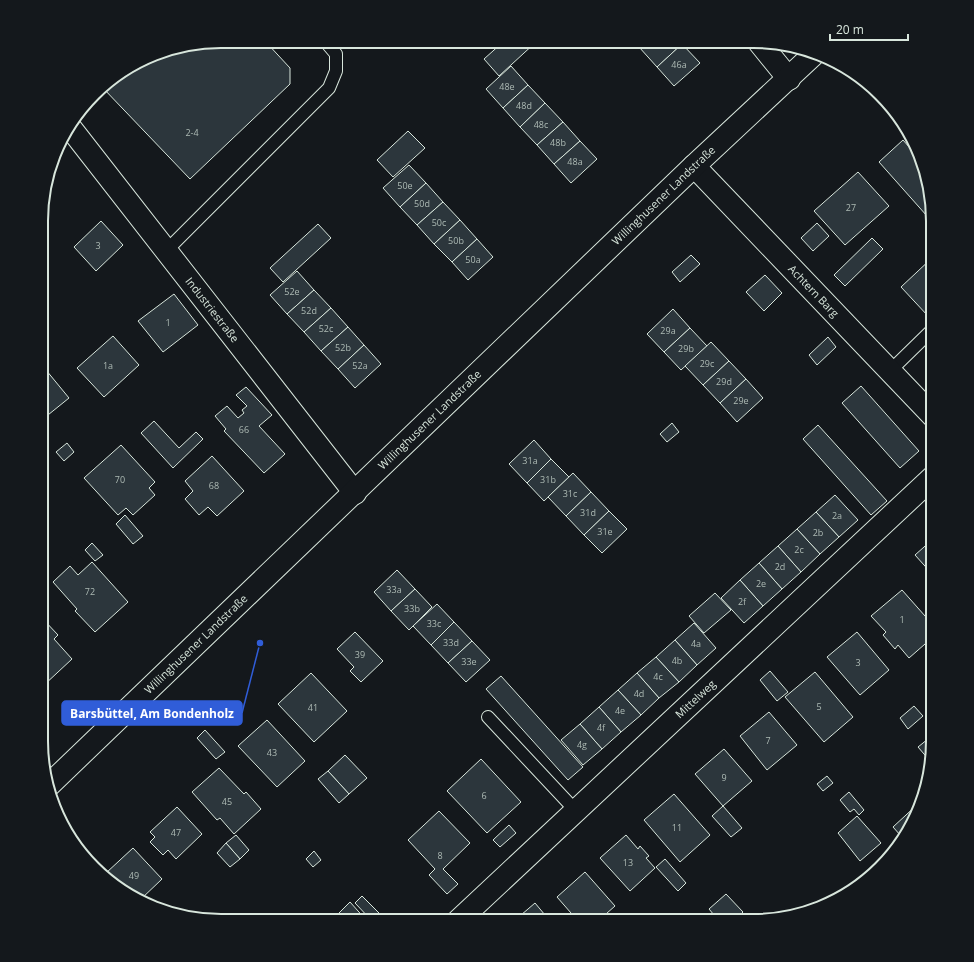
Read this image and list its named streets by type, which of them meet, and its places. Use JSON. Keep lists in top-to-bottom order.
{
  "streets": {
    "street": [
      "Willinghusener Landstraße",
      "Achtern Barg",
      "Industriestraße",
      "Mittelweg"
    ]
  },
  "crossings": [
    ["Willinghusener Landstraße", "Achtern Barg"],
    ["Willinghusener Landstraße", "Industriestraße"]
  ],
  "places": ["Barsbüttel, Am Bondenholz"],
  "house_numbers": [
    "46a",
    "48e",
    "48d",
    "48c",
    "2-4",
    "48b",
    "48a",
    "50e",
    "50d",
    "27",
    "50c",
    "50b",
    "3",
    "50a",
    "52e",
    "52d",
    "1",
    "52c",
    "29a",
    "52b",
    "29b",
    "29c",
    "1a",
    "52a",
    "29d",
    "29e",
    "66",
    "31a",
    "70",
    "31b",
    "68",
    "31c",
    "31d",
    "2a",
    "31e",
    "2b",
    "2c",
    "2d",
    "2e",
    "33a",
    "72",
    "2f",
    "33b",
    "1",
    "33c",
    "33d",
    "4a",
    "39",
    "4b",
    "33e",
    "3",
    "4c",
    "4d",
    "5",
    "41",
    "4e",
    "4f",
    "7",
    "4g",
    "43",
    "9",
    "6",
    "45",
    "11",
    "47",
    "8",
    "13",
    "49"
  ],
  "scale_bar": "20 m"
}
